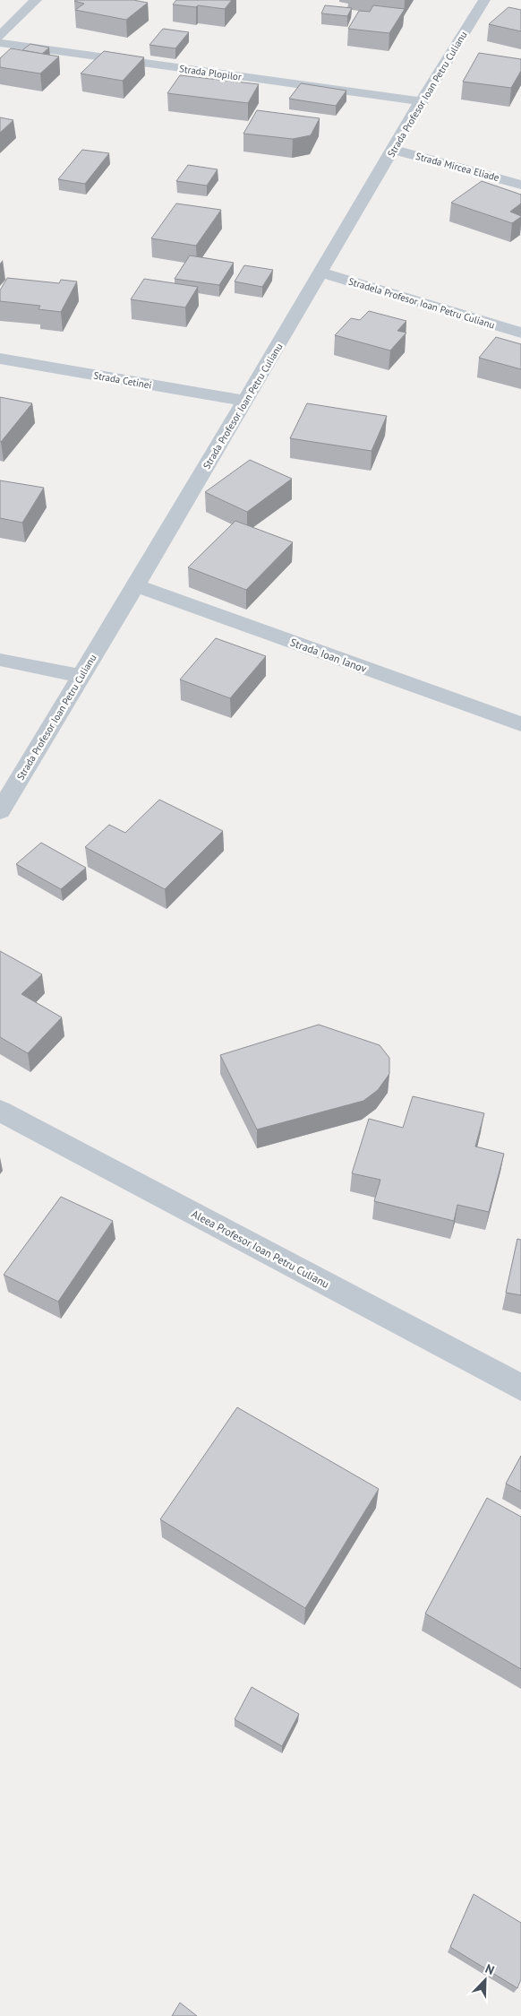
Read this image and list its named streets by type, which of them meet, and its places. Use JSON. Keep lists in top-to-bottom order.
{
  "streets": {
    "street": [
      "Strada Plopilor",
      "Strada Profesor Ioan Petru Culianu",
      "Strada Mircea Eliade",
      "Stradela Profesor Ioan Petru Culianu",
      "Strada Cetinei",
      "Strada Ioan Ianov",
      "Aleea Profesor Ioan Petru Culianu"
    ]
  },
  "crossings": [
    ["Strada Plopilor", "Strada Profesor Ioan Petru Culianu"],
    ["Strada Profesor Ioan Petru Culianu", "Strada Mircea Eliade"],
    ["Strada Profesor Ioan Petru Culianu", "Stradela Profesor Ioan Petru Culianu"],
    ["Strada Profesor Ioan Petru Culianu", "Strada Cetinei"],
    ["Strada Profesor Ioan Petru Culianu", "Strada Ioan Ianov"]
  ],
  "north": "top right"
}
